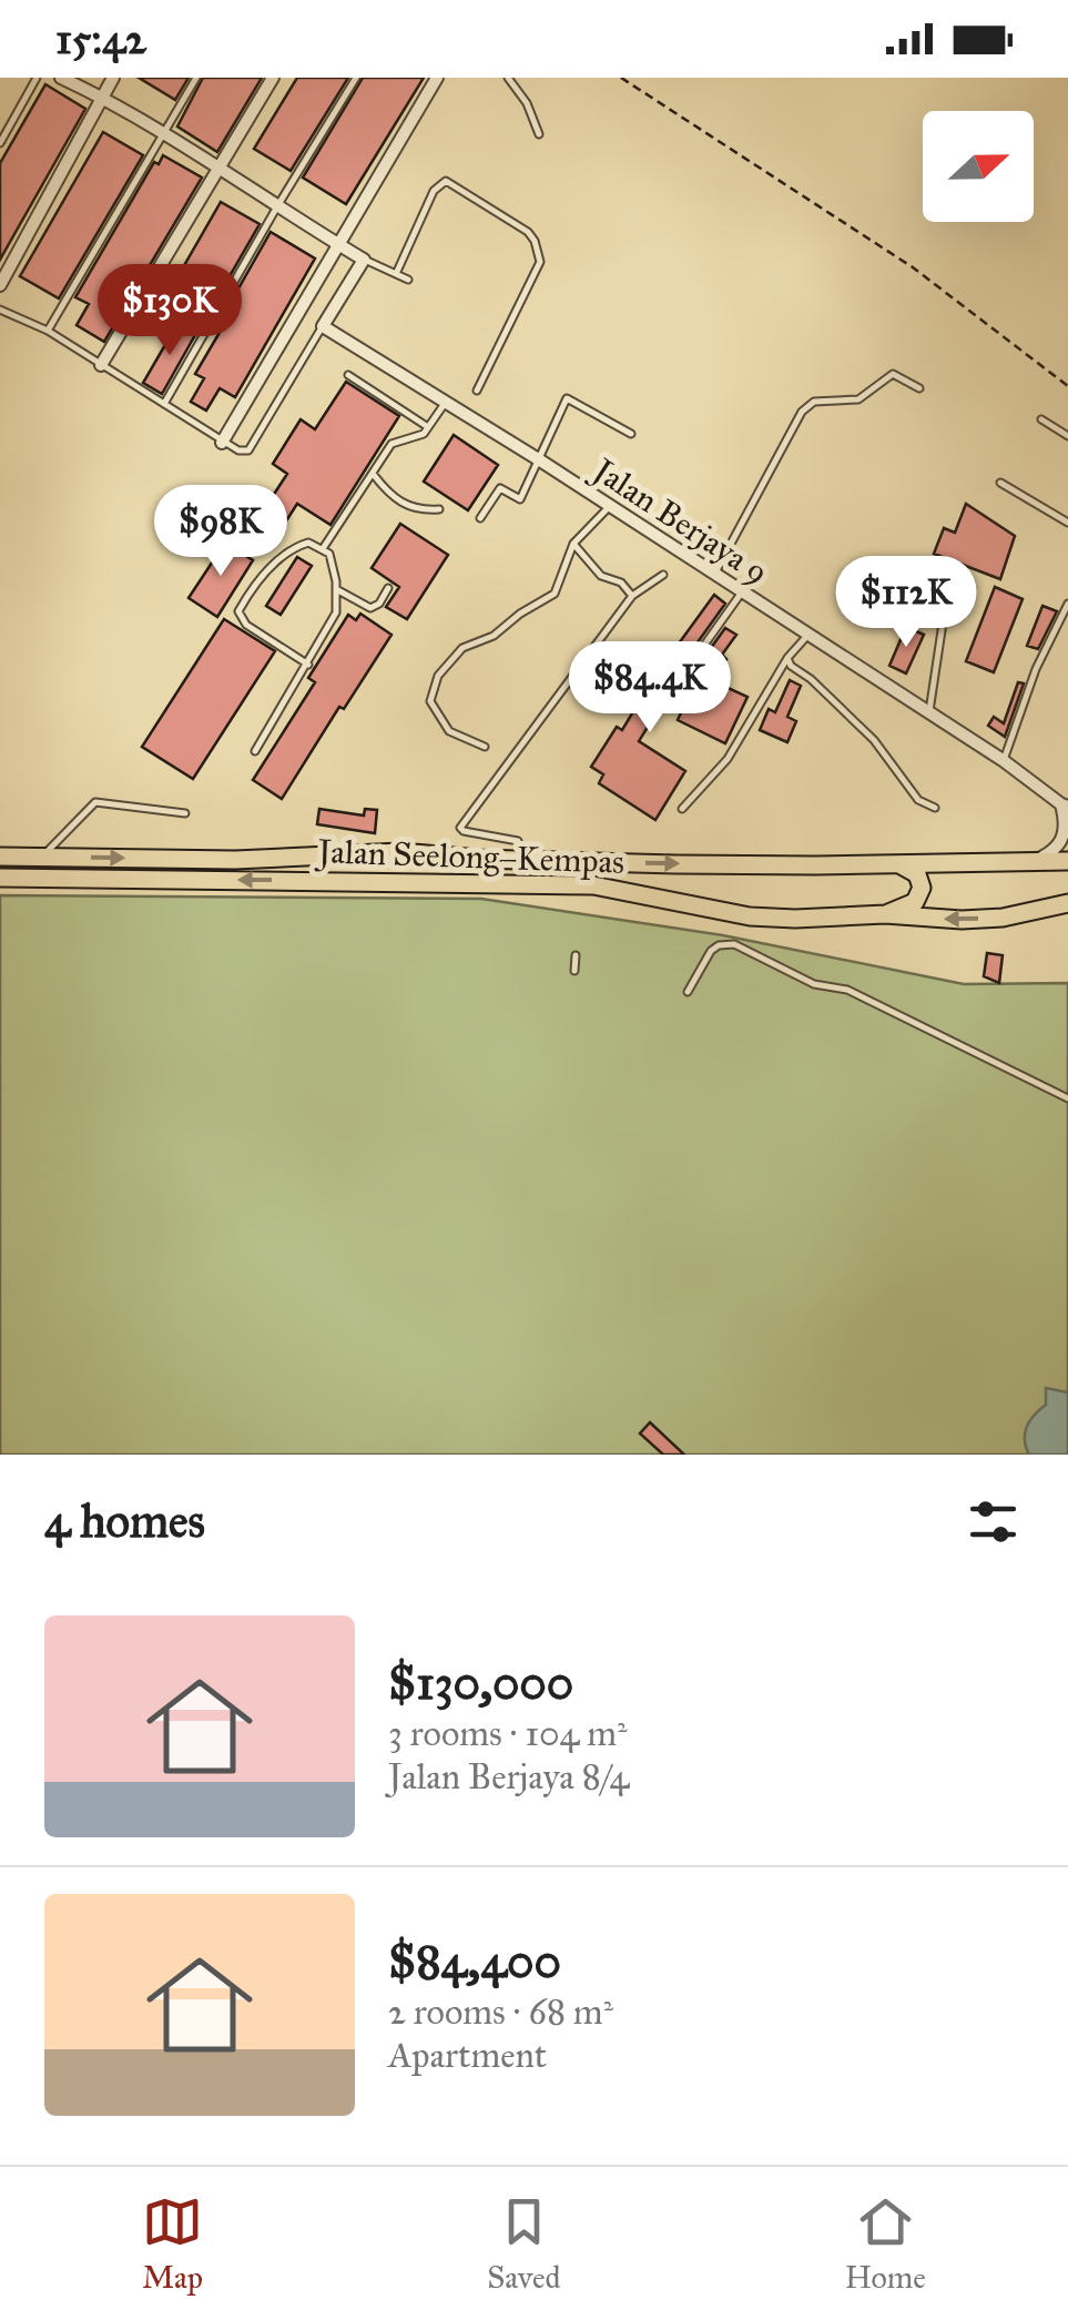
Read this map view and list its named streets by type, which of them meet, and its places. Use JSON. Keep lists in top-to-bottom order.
{
  "streets": {
    "main road": ["Jalan Seelong–Kempas"],
    "street": ["Jalan Berjaya 9"]
  },
  "crossings": [
    ["Jalan Berjaya 9", "Jalan Seelong–Kempas"]
  ],
  "north": "right",
  "page": {
    "status": "15:42",
    "price": [
      "$130K",
      "$98K",
      "$112K",
      "$84.4K"
    ],
    "heading": "4 homes",
    "list": [
      {
        "name": "$130,000",
        "note": "3 rooms · 104 m² · Jalan Berjaya 8/4"
      },
      {
        "name": "$84,400",
        "note": "2 rooms · 68 m² · Apartment"
      }
    ],
    "tabs": ["Map", "Saved", "Home"]
  }
}
